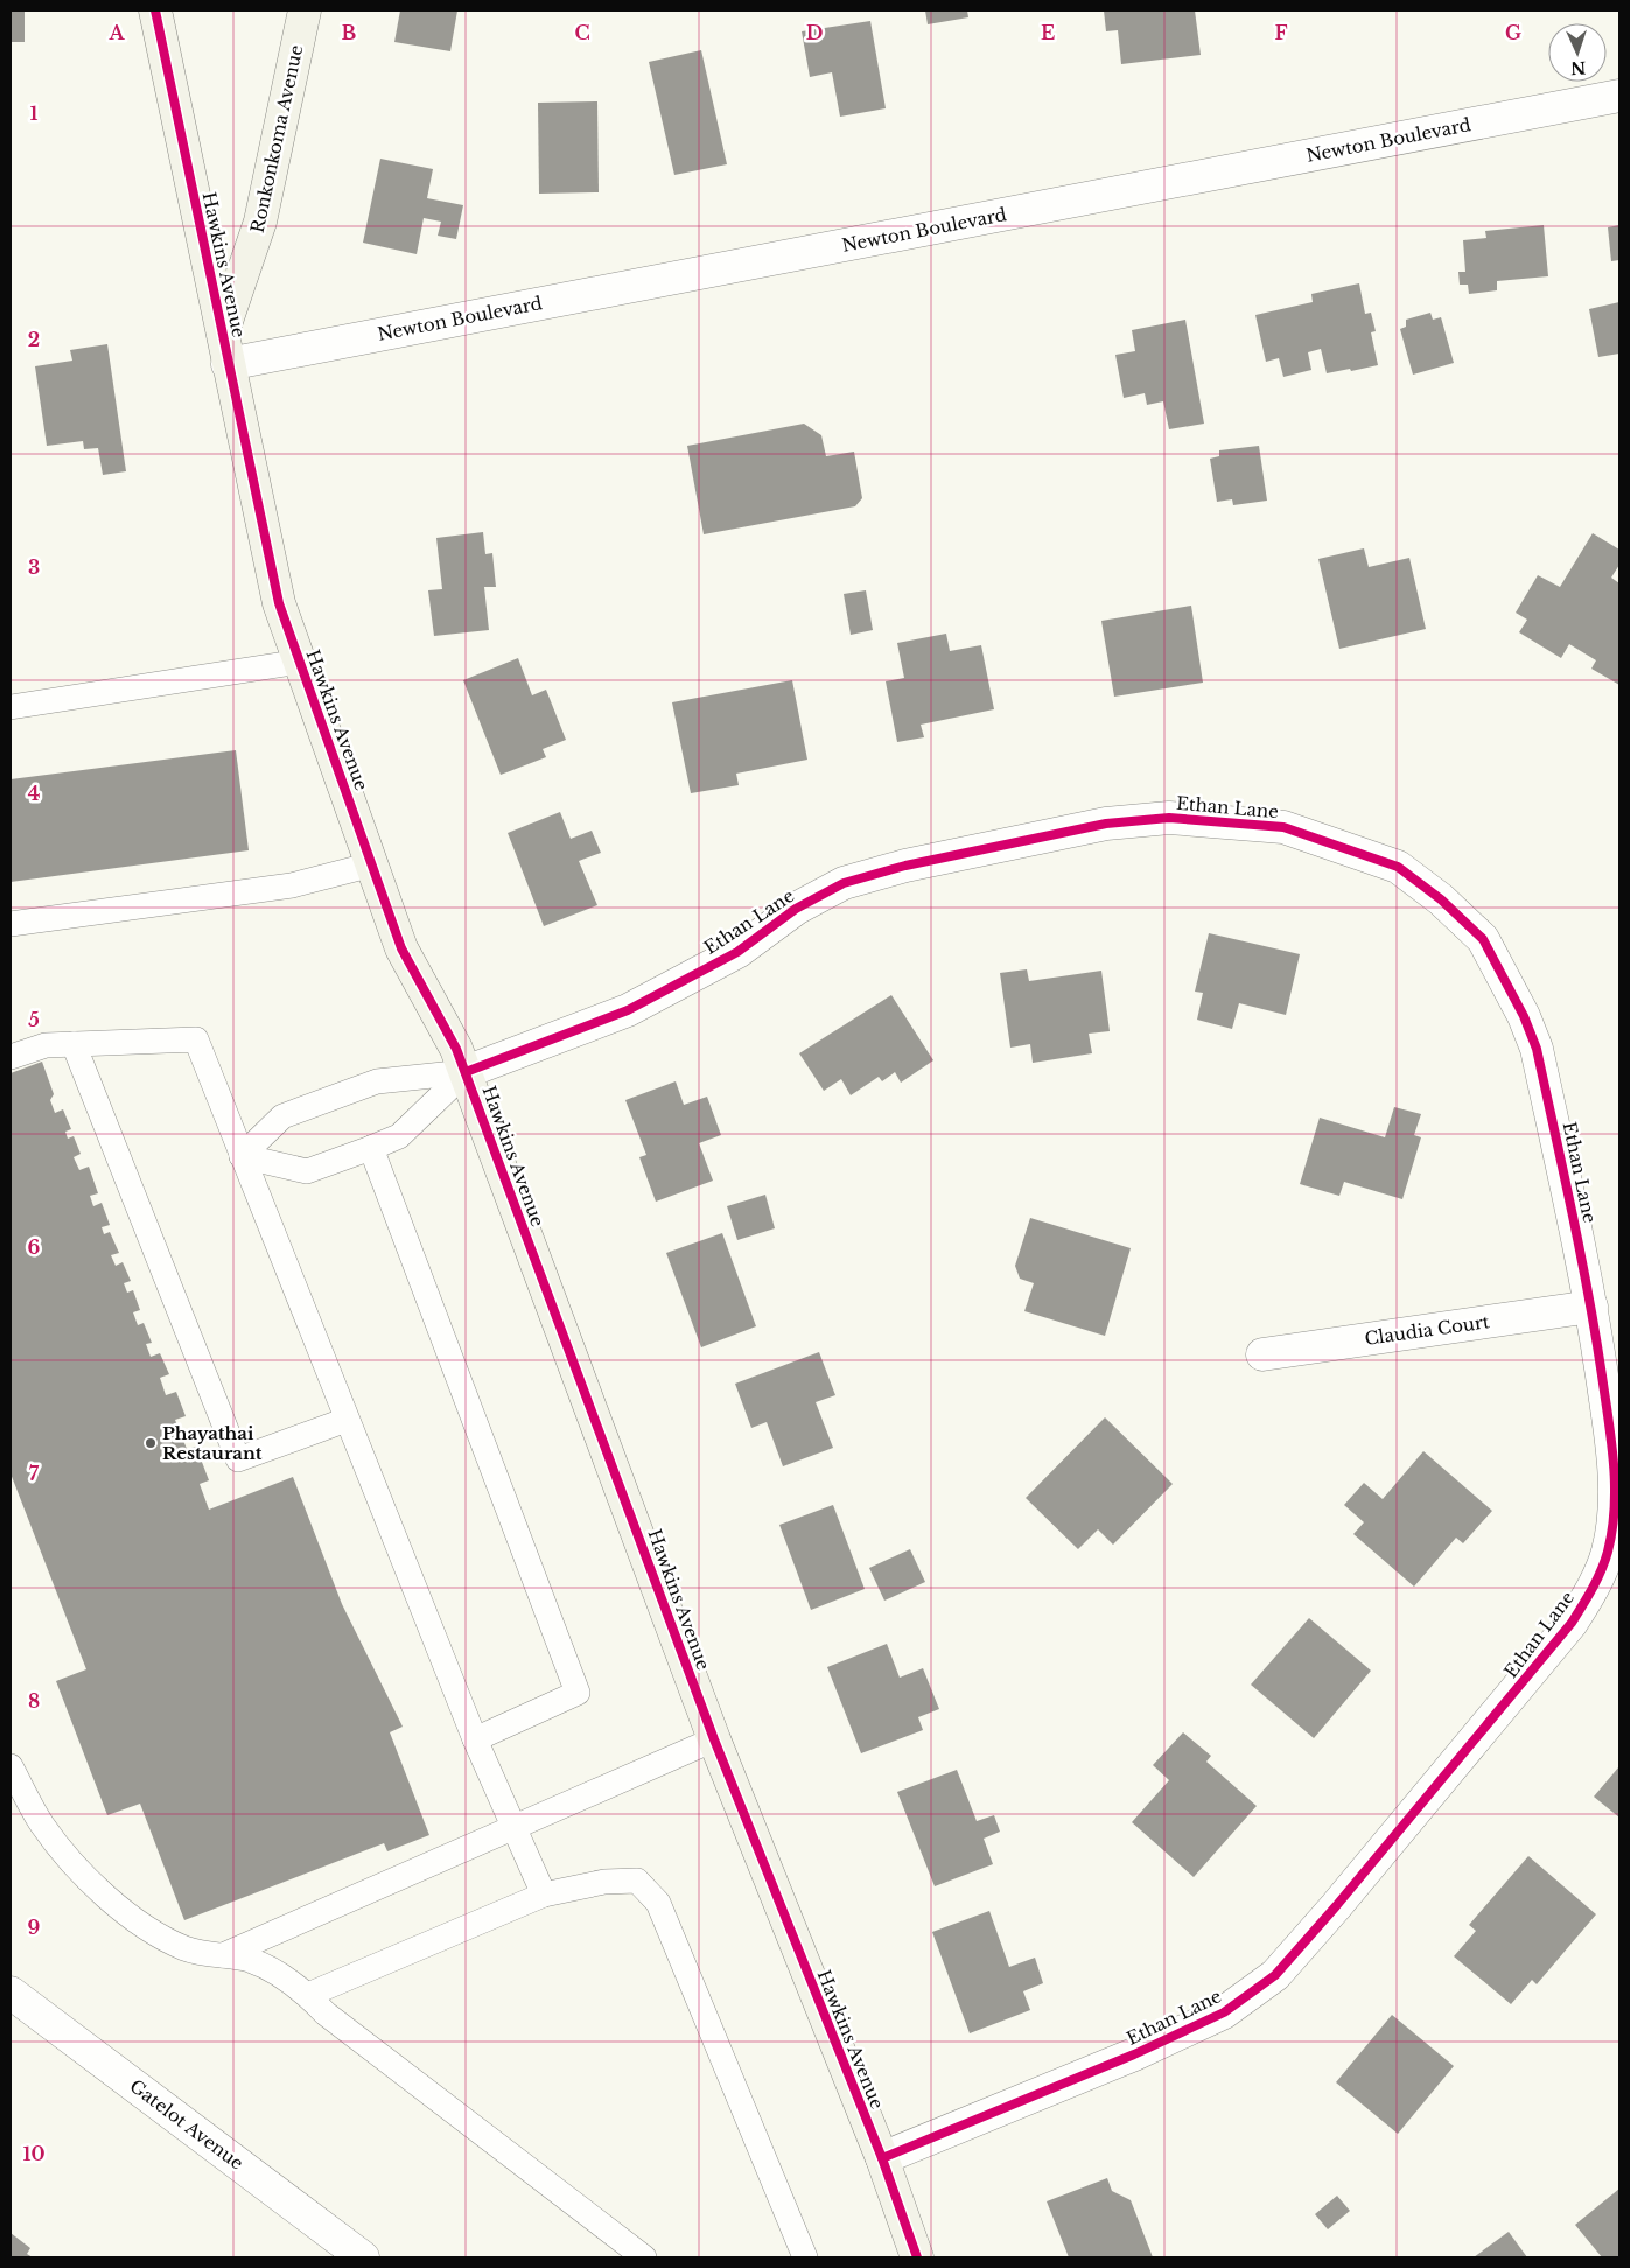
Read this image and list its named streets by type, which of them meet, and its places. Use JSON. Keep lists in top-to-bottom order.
{
  "streets": {
    "street": [
      "Ronkonkoma Avenue",
      "Newton Boulevard",
      "Hawkins Avenue",
      "Ethan Lane",
      "Claudia Court",
      "Gatelot Avenue"
    ]
  },
  "crossings": [
    ["Ronkonkoma Avenue", "Newton Boulevard"],
    ["Ronkonkoma Avenue", "Hawkins Avenue"],
    ["Newton Boulevard", "Hawkins Avenue"],
    ["Hawkins Avenue", "Ethan Lane"],
    ["Ethan Lane", "Claudia Court"]
  ],
  "places": ["Phayathai Restaurant"],
  "north": "bottom",
  "grid": {
    "columns": [
      "A",
      "B",
      "C",
      "D",
      "E",
      "F",
      "G"
    ],
    "rows": [
      "1",
      "2",
      "3",
      "4",
      "5",
      "6",
      "7",
      "8",
      "9",
      "10"
    ]
  }
}
